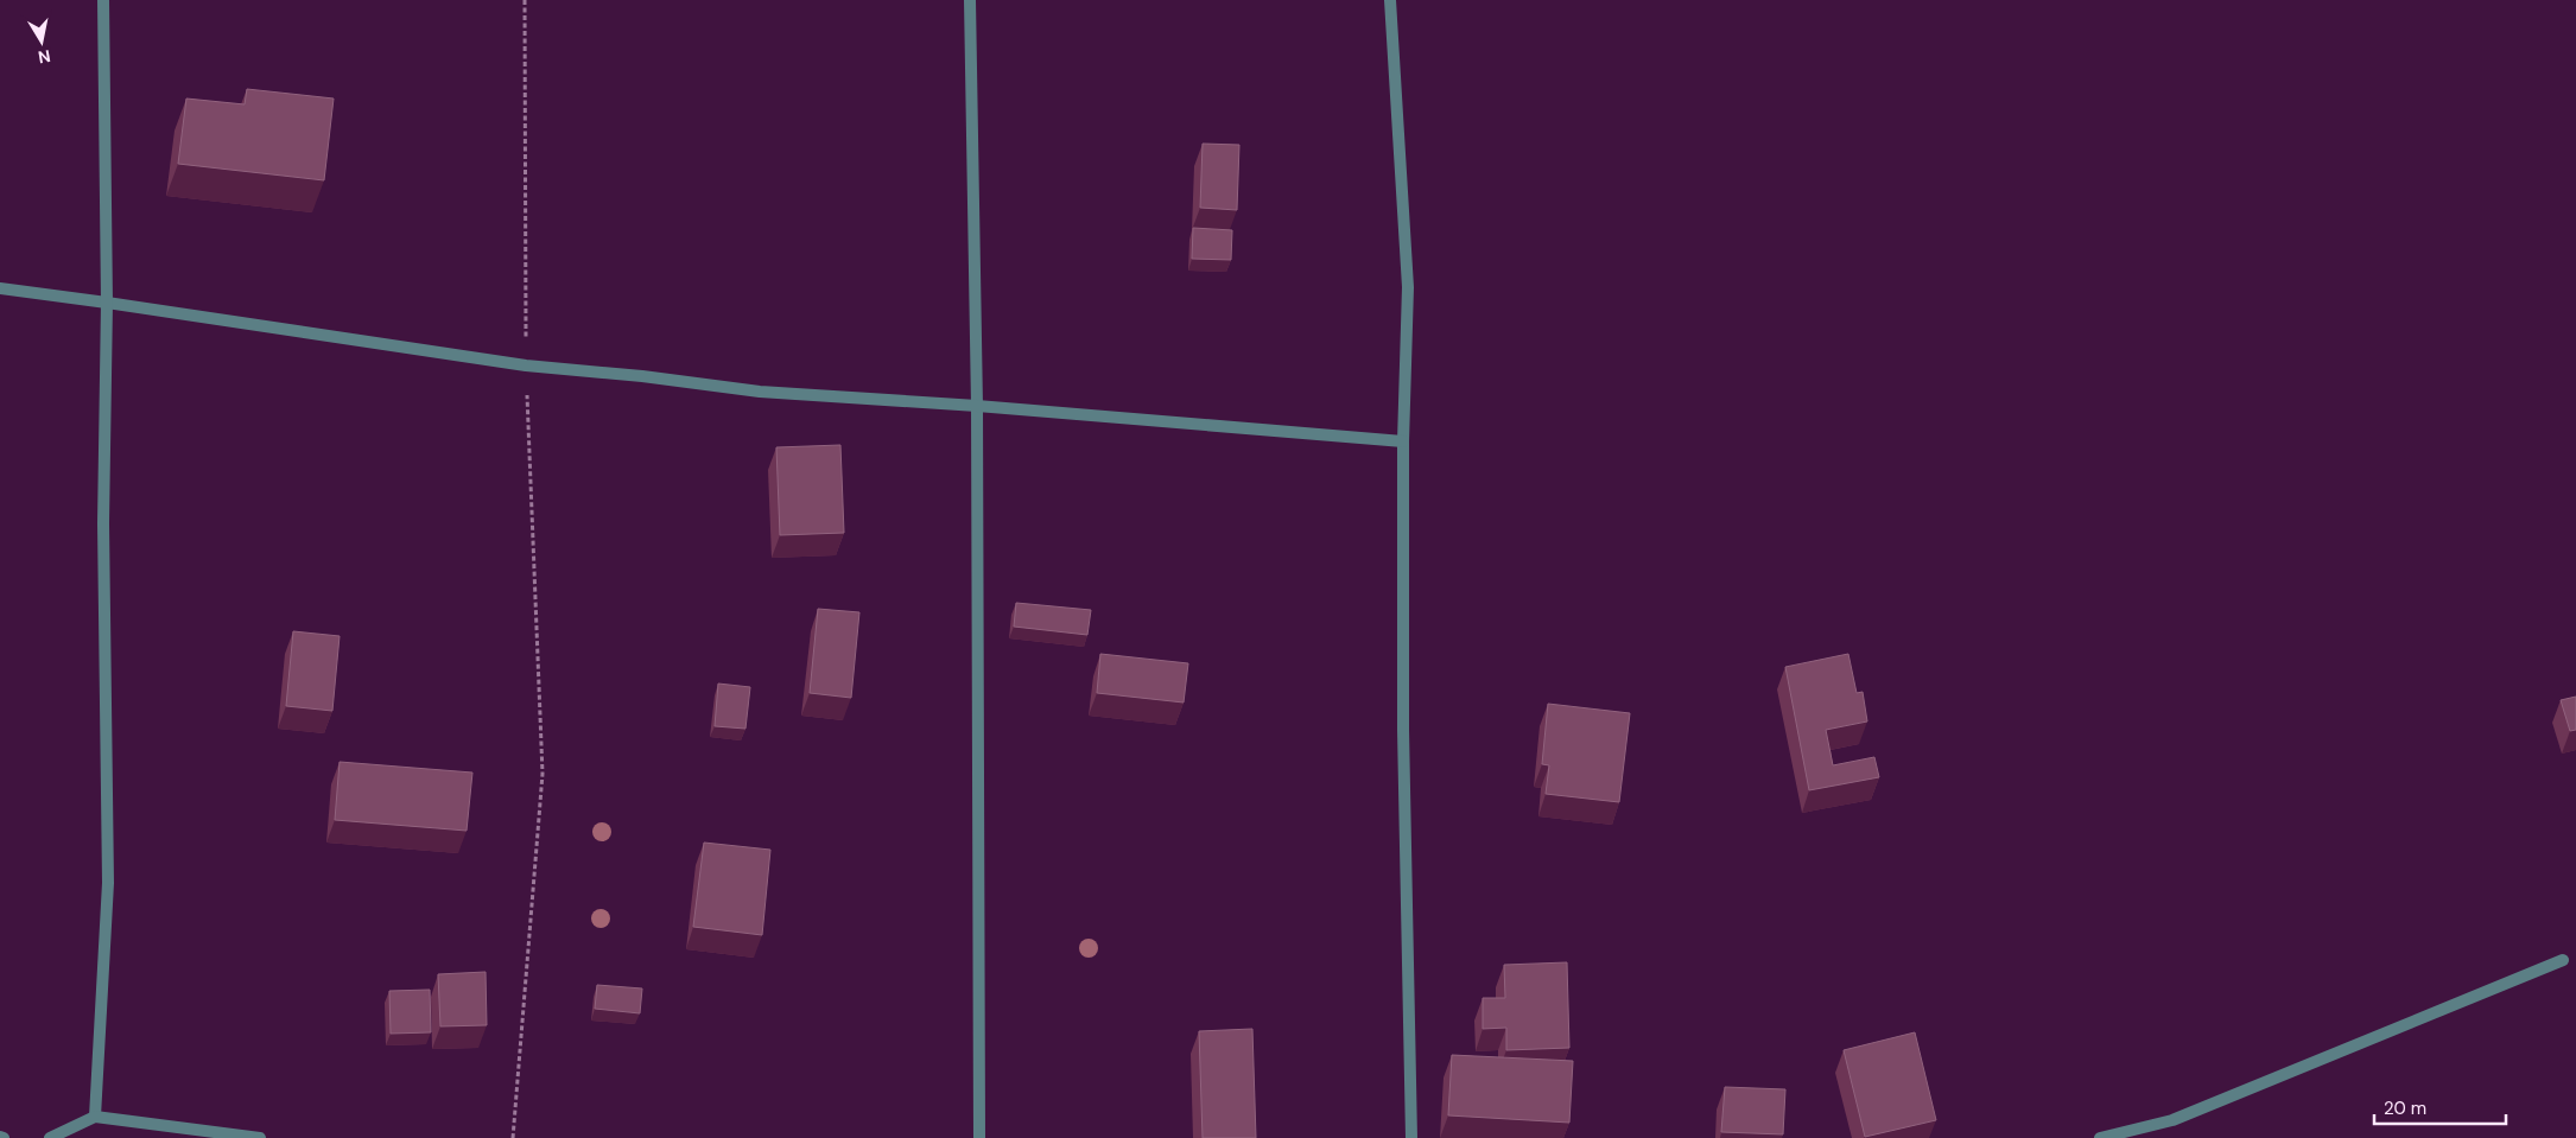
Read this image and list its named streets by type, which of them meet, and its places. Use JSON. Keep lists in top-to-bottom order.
{
  "scale_bar": "20 m",
  "north": "bottom"
}
